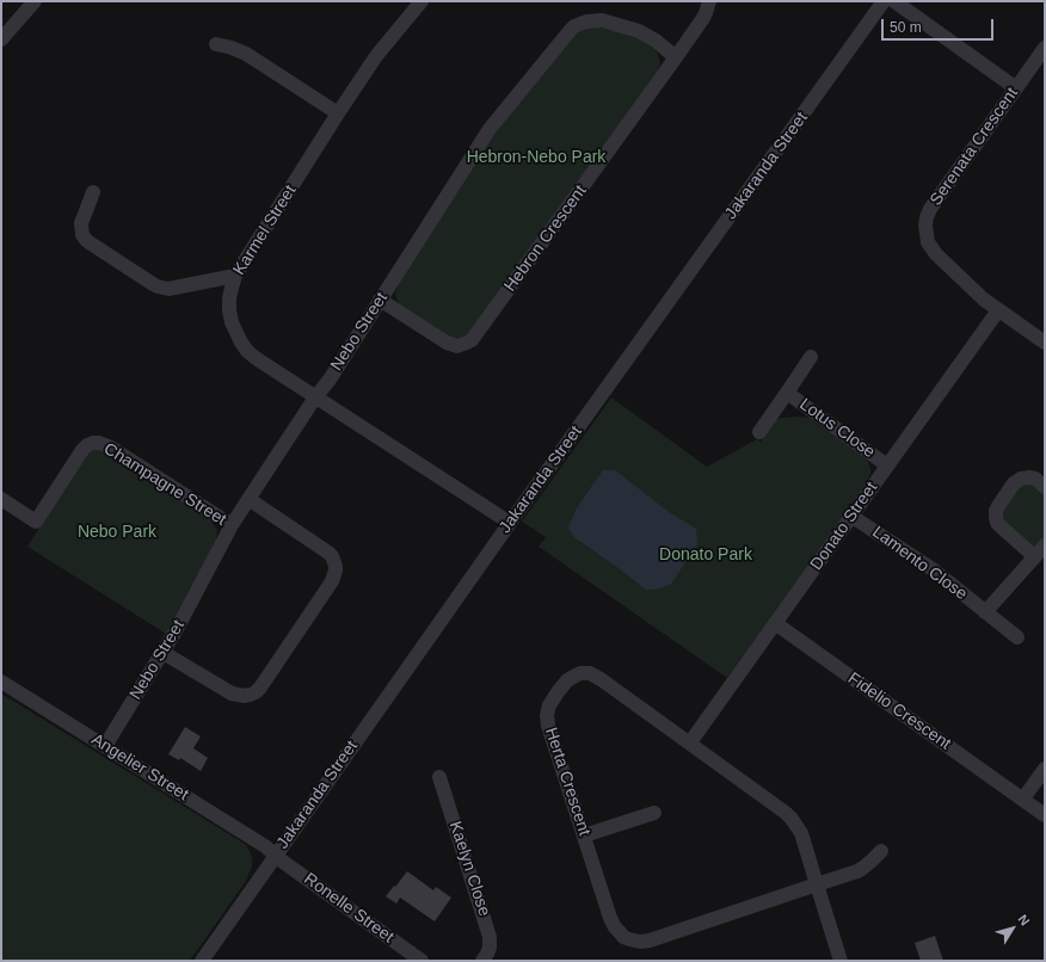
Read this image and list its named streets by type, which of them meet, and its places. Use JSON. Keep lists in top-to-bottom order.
{
  "streets": {
    "street": [
      "Serenata Crescent",
      "Jakaranda Street",
      "Karmel Street",
      "Hebron Crescent",
      "Nebo Street",
      "Lotus Close",
      "Champagne Street",
      "Donato Street",
      "Lamento Close",
      "Fidelio Crescent",
      "Angelier Street",
      "Herta Crescent",
      "Kaelyn Close",
      "Ronelle Street"
    ]
  },
  "crossings": [
    ["Serenata Crescent", "Donato Street"],
    ["Jakaranda Street", "Karmel Street"],
    ["Jakaranda Street", "Angelier Street"],
    ["Jakaranda Street", "Ronelle Street"],
    ["Karmel Street", "Nebo Street"],
    ["Hebron Crescent", "Nebo Street"],
    ["Nebo Street", "Champagne Street"],
    ["Nebo Street", "Angelier Street"],
    ["Lotus Close", "Donato Street"],
    ["Donato Street", "Lamento Close"],
    ["Donato Street", "Fidelio Crescent"],
    ["Donato Street", "Herta Crescent"],
    ["Angelier Street", "Ronelle Street"]
  ],
  "parks": ["Hebron-Nebo Park", "Nebo Park", "Donato Park"],
  "scale_bar": "50 m",
  "north": "top right"
}
